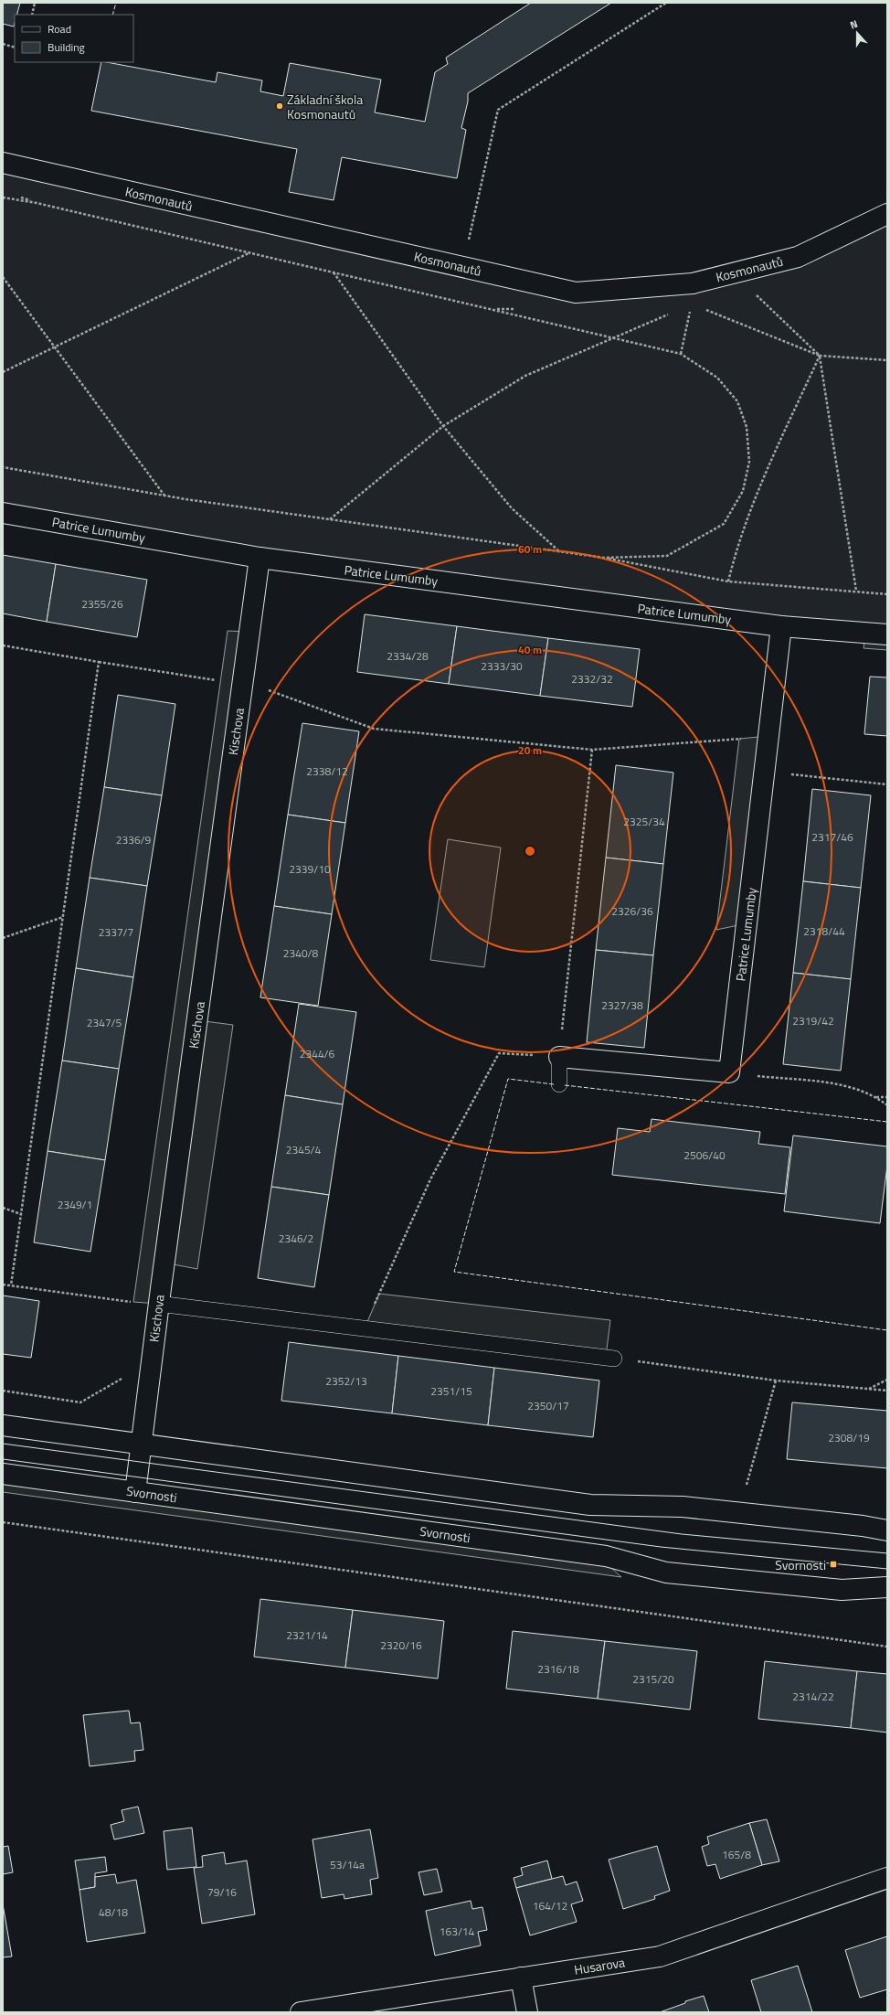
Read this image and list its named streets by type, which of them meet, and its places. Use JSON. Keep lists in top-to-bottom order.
{
  "streets": {
    "street": [
      "Kosmonautů",
      "Patrice Lumumby",
      "Kischova",
      "Svornosti",
      "Husarova"
    ]
  },
  "crossings": [
    ["Patrice Lumumby", "Kischova"],
    ["Kischova", "Svornosti"]
  ],
  "places": {
    "other": ["Základní škola Kosmonautů"],
    "transit": ["Svornosti"]
  },
  "house_numbers": [
    "2355/26",
    "2334/28",
    "2333/30",
    "2332/32",
    "2338/12",
    "2325/34",
    "2317/46",
    "2336/9",
    "2339/10",
    "2326/36",
    "2318/44",
    "2337/7",
    "2340/8",
    "2327/38",
    "2319/42",
    "2347/5",
    "2344/6",
    "2345/4",
    "2506/40",
    "2349/1",
    "2346/2",
    "2352/13",
    "2351/15",
    "2350/17",
    "2308/19",
    "2321/14",
    "2320/16",
    "2316/18",
    "2315/20",
    "2314/22",
    "165/8",
    "53/14a",
    "79/16",
    "164/12",
    "48/18",
    "163/14"
  ],
  "legend": ["Road", "Building"],
  "north": "top",
  "rings": ["60 m", "40 m", "20 m"]
}
